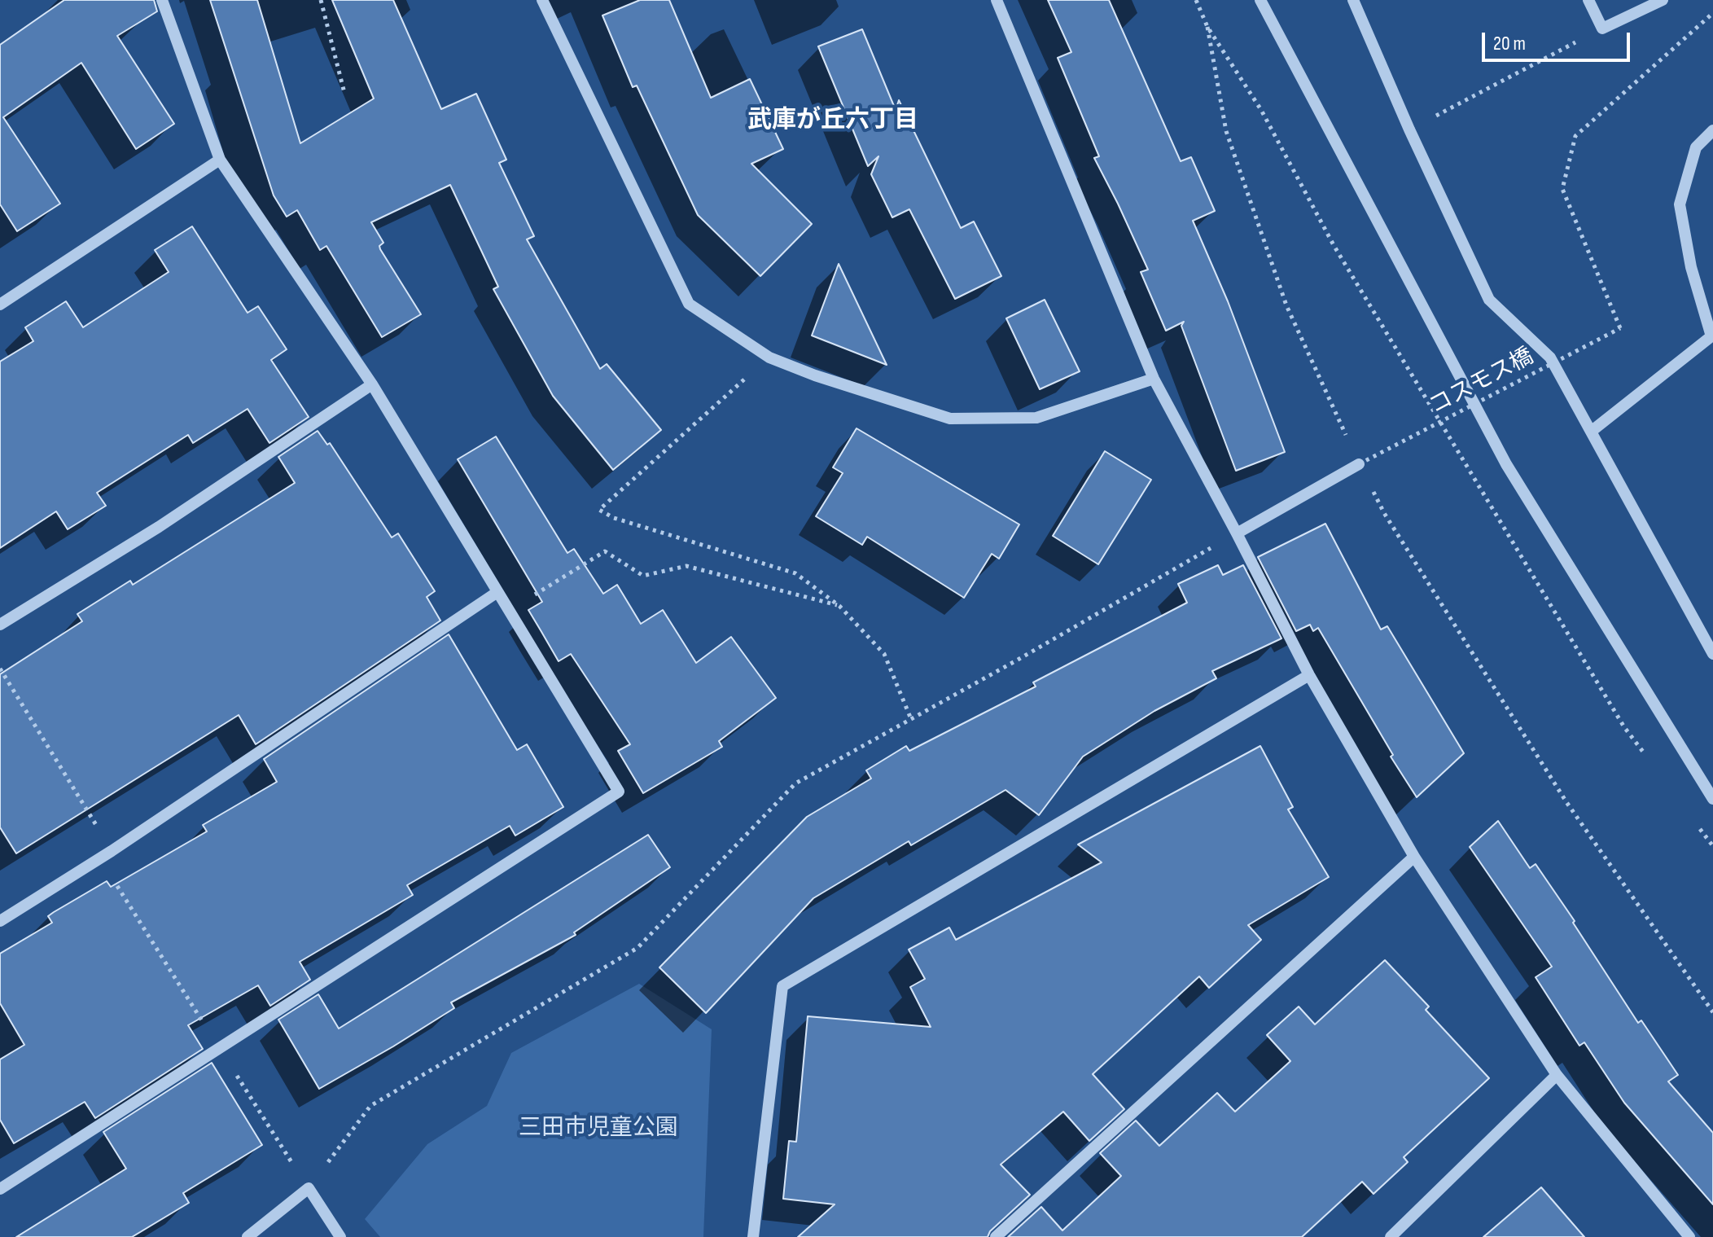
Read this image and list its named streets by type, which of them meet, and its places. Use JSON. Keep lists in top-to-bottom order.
{
  "streets": {
    "path": ["コスモス橋"]
  },
  "districts": ["武庫が丘六丁目"],
  "parks": ["三田市児童公園"],
  "scale_bar": "20 m"
}
